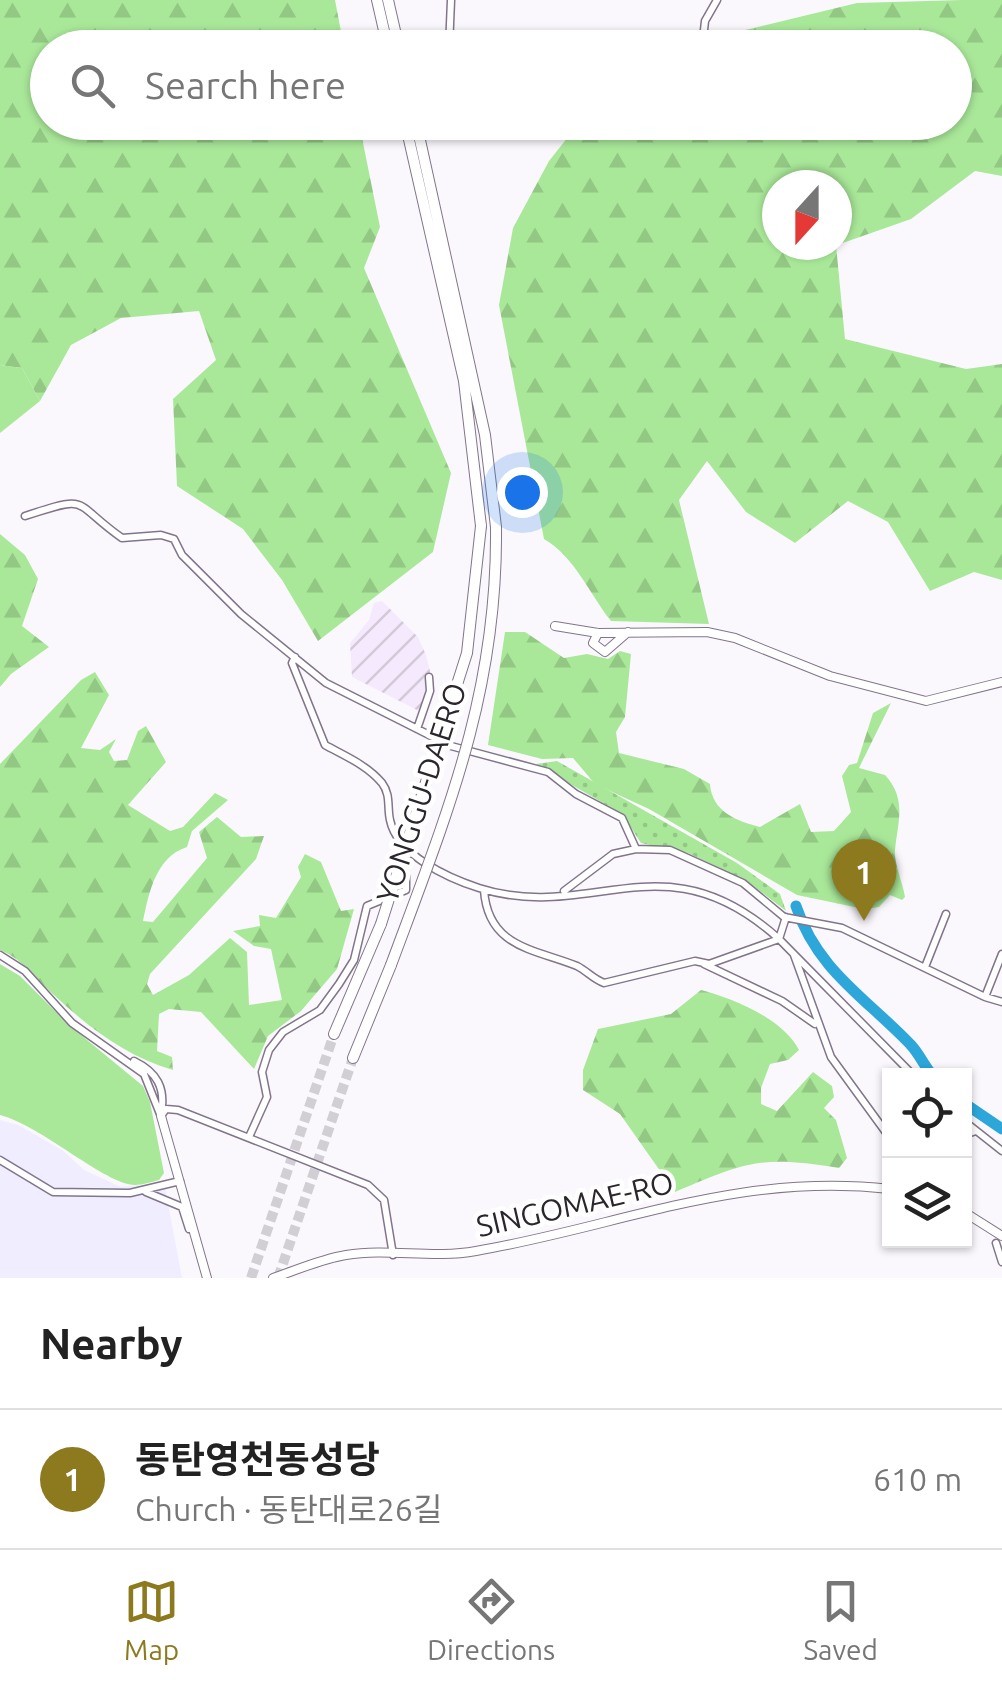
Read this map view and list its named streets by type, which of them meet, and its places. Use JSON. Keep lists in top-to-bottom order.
{
  "streets": {
    "highway": ["YONGGU-DAERO"],
    "street": ["SINGOMAE-RO"]
  },
  "north": "bottom",
  "page": {
    "search": "Search here",
    "pins": "1",
    "heading": "Nearby",
    "list": [
      {
        "mark": "1",
        "name": "동탄영천동성당",
        "note": "Church · 동탄대로26길",
        "value": "610 m"
      }
    ],
    "nav": ["Map", "Directions", "Saved"]
  }
}
